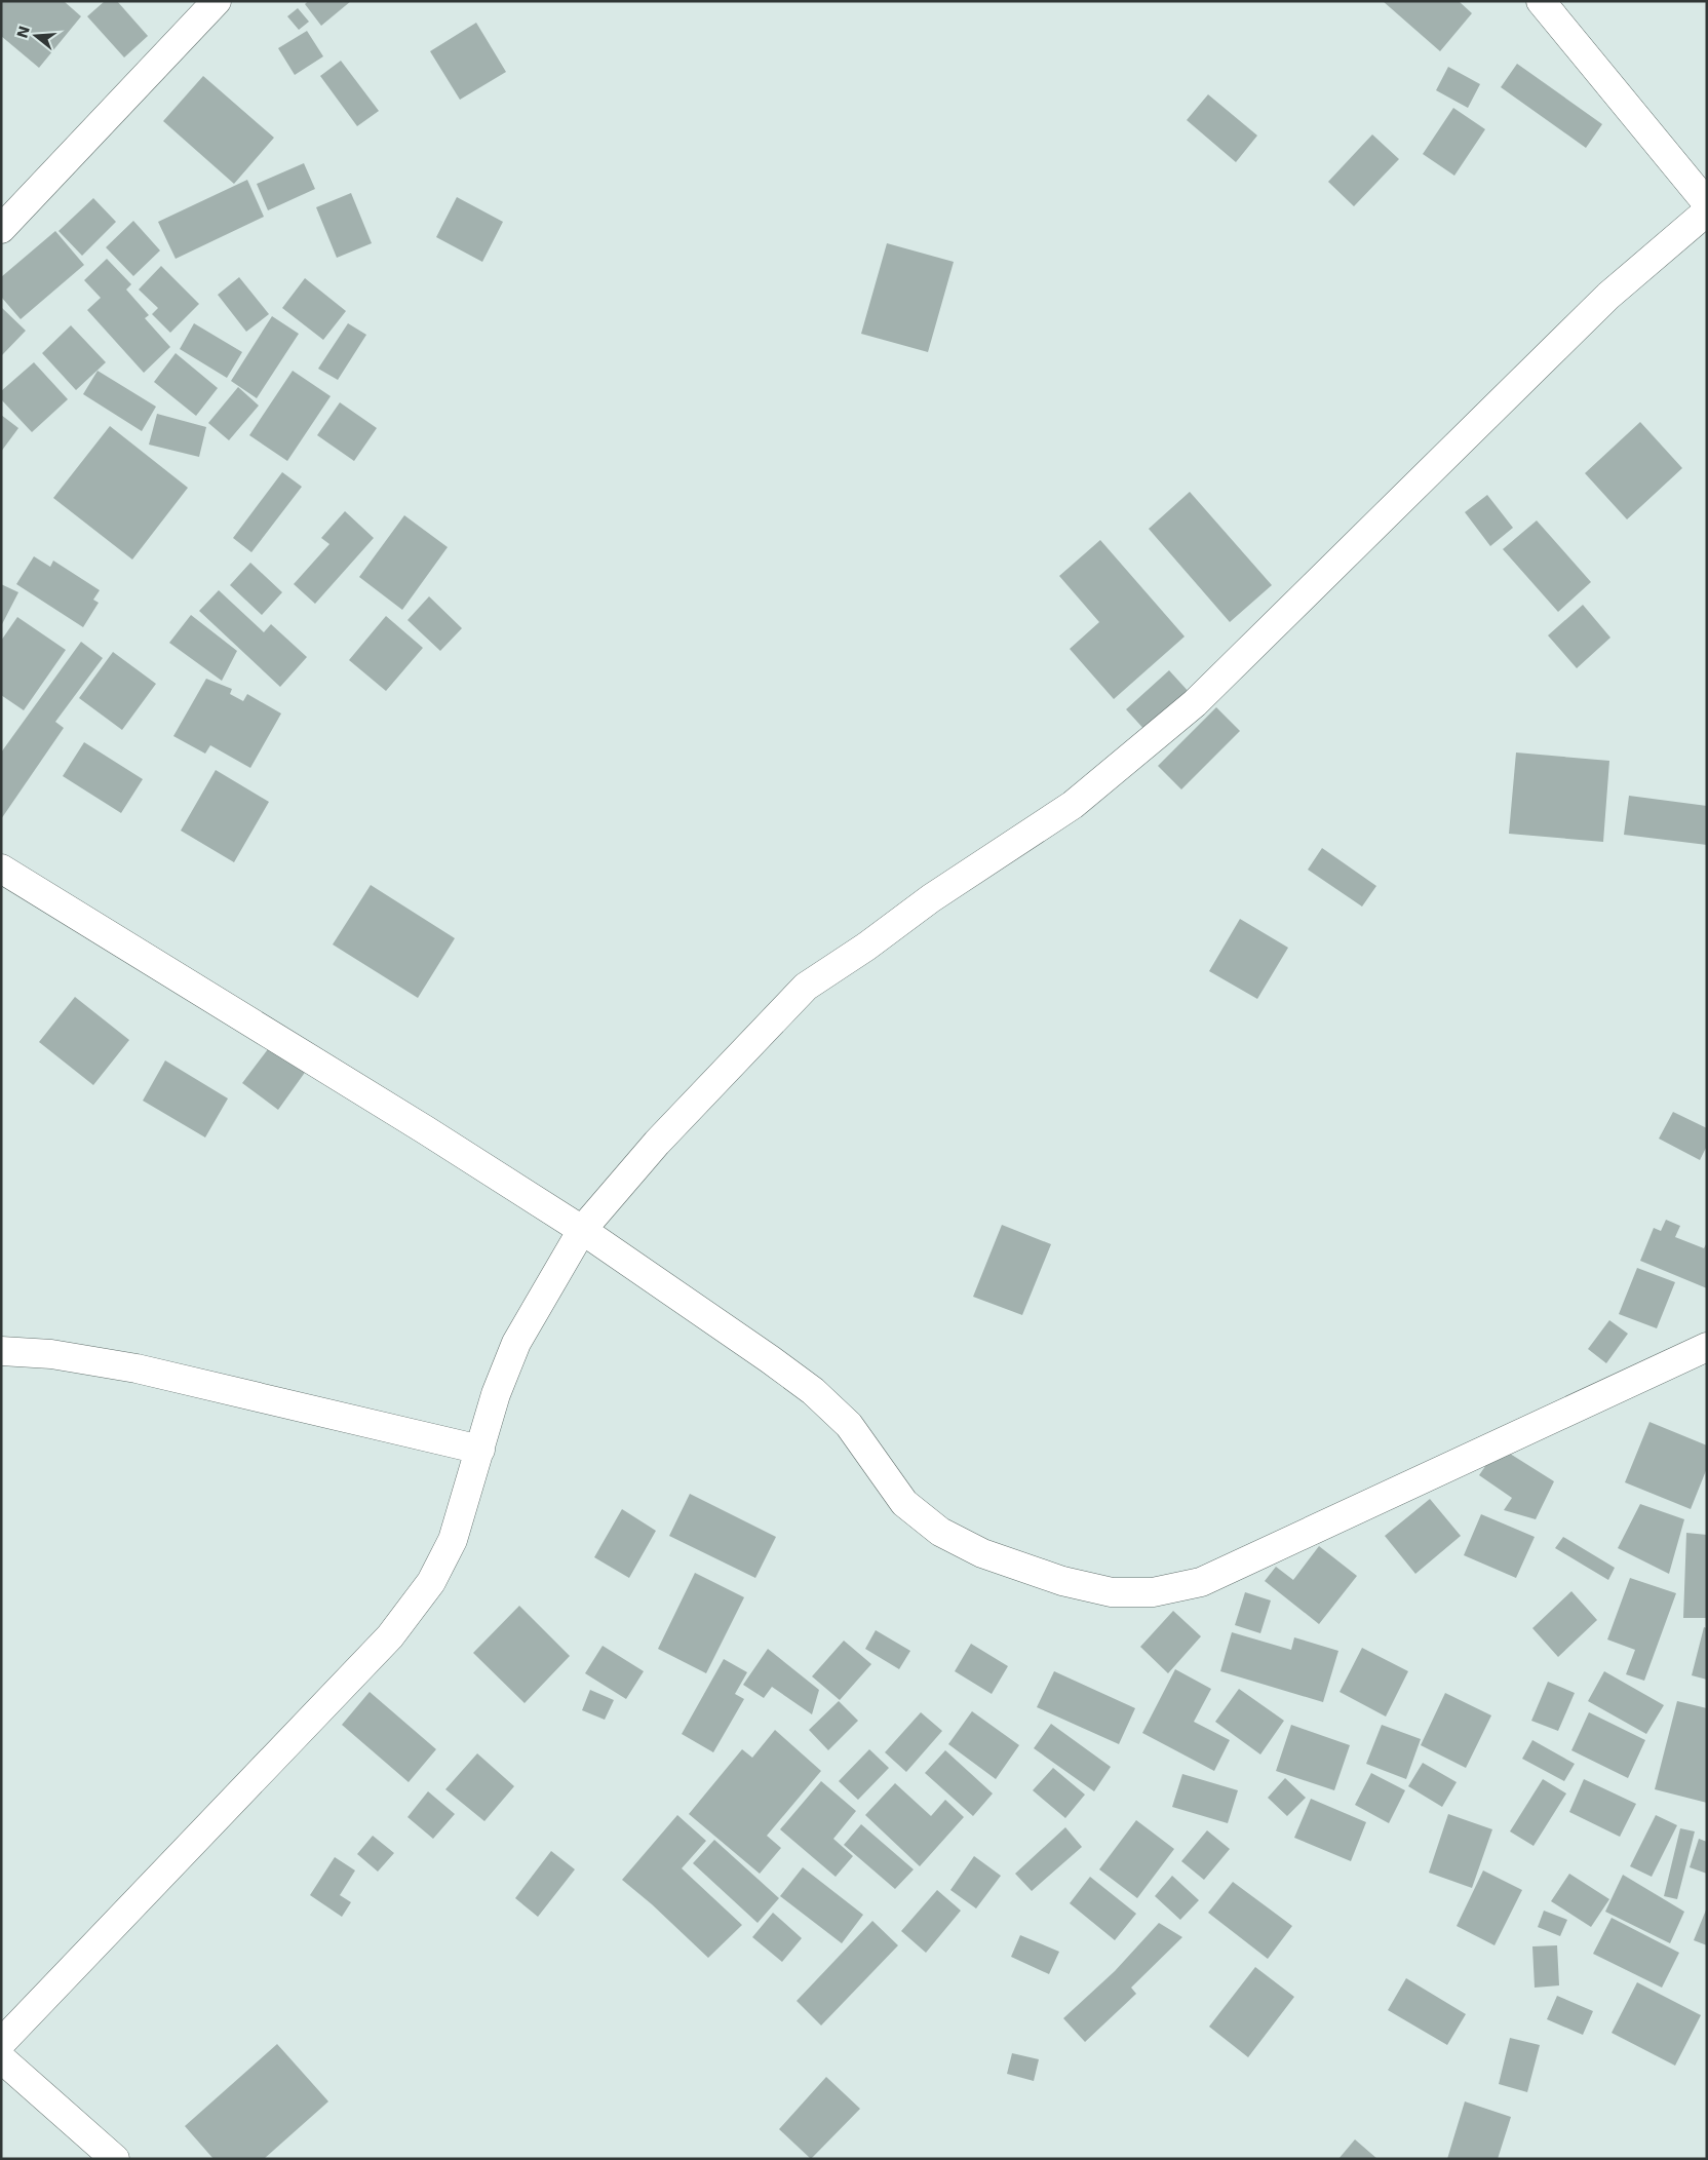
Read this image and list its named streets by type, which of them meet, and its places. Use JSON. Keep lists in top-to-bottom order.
{
  "north": "left"
}
